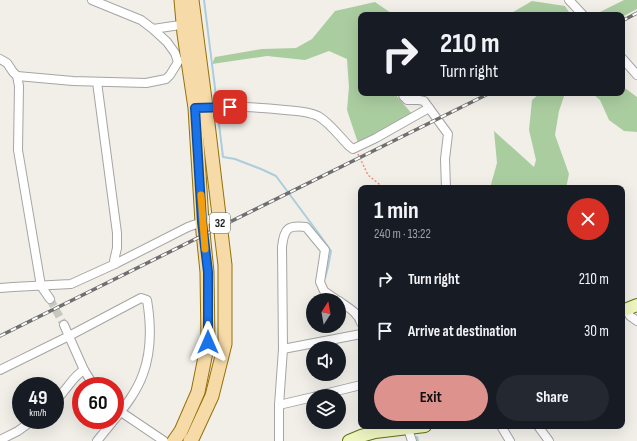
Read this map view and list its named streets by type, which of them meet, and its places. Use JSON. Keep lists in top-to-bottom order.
{
  "streets": {
    "main road": ["32"]
  },
  "north": "top",
  "page": {
    "turn": ["210 m", "Turn right"],
    "heading": ["1 min", "240 m · 13:22"],
    "list": [
      {
        "name": "Turn right",
        "value": "210 m"
      },
      {
        "name": "Arrive at destination",
        "value": "30 m"
      }
    ],
    "buttons": ["Exit", "Share"],
    "speed": "49 km/h",
    "limit": "60"
  }
}
